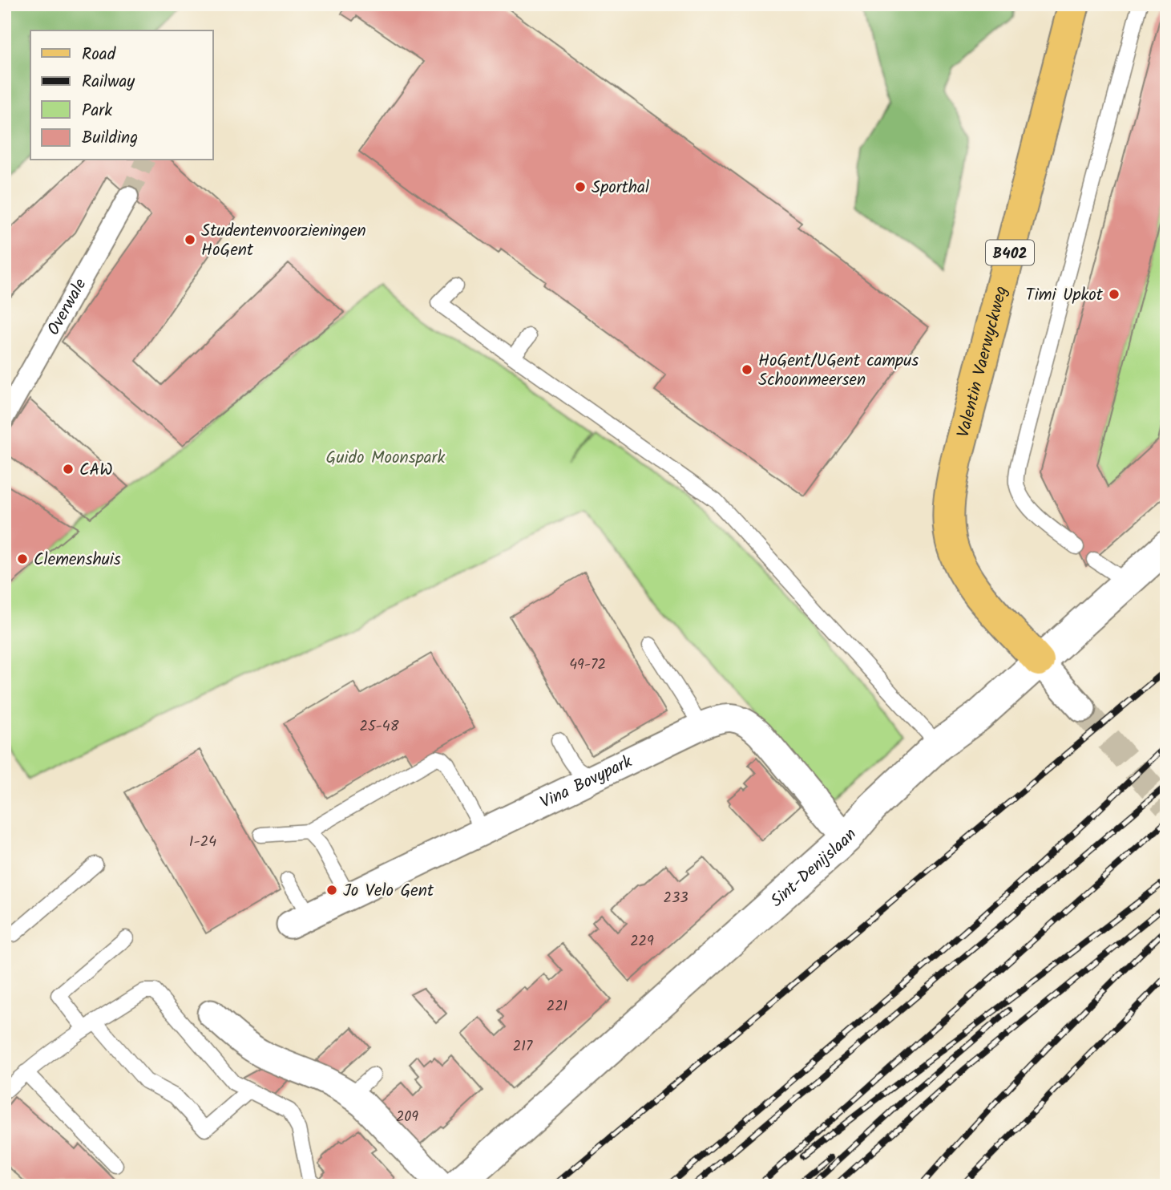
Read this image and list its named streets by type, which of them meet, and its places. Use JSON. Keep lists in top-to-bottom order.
{
  "streets": {
    "main road": ["B402", "Valentin Vaerwyckweg"],
    "street": ["Overwale", "Vina Bovypark", "Sint-Denijslaan"]
  },
  "crossings": [
    ["Valentin Vaerwyckweg", "Sint-Denijslaan"],
    ["Vina Bovypark", "Sint-Denijslaan"]
  ],
  "parks": ["Guido Moonspark"],
  "places": [
    "Sporthal",
    "Studentenvoorzieningen HoGent",
    "Timi Upkot",
    "HoGent/UGent campus Schoonmeersen",
    "CAW",
    "Clemenshuis",
    "Jo Velo Gent"
  ],
  "house_numbers": [
    "49-72",
    "25-48",
    "1-24",
    "233",
    "229",
    "221",
    "217",
    "209"
  ],
  "legend": [
    "Road",
    "Railway",
    "Park",
    "Building"
  ]
}
